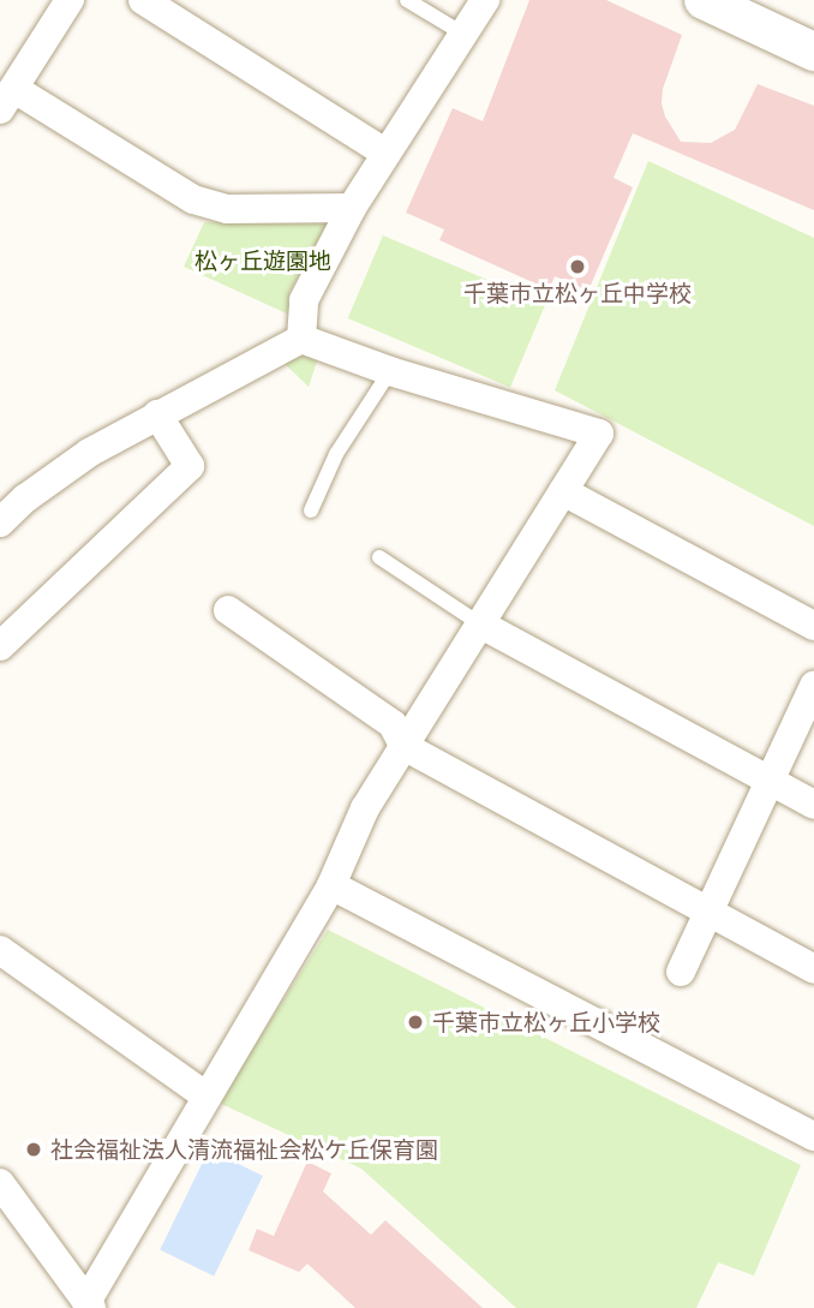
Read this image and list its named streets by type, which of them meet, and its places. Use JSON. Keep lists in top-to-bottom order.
{
  "parks": ["松ヶ丘遊園地"],
  "places": ["千葉市立松ヶ丘中学校", "千葉市立松ヶ丘小学校", "社会福祉法人清流福祉会松ケ丘保育園"]
}
